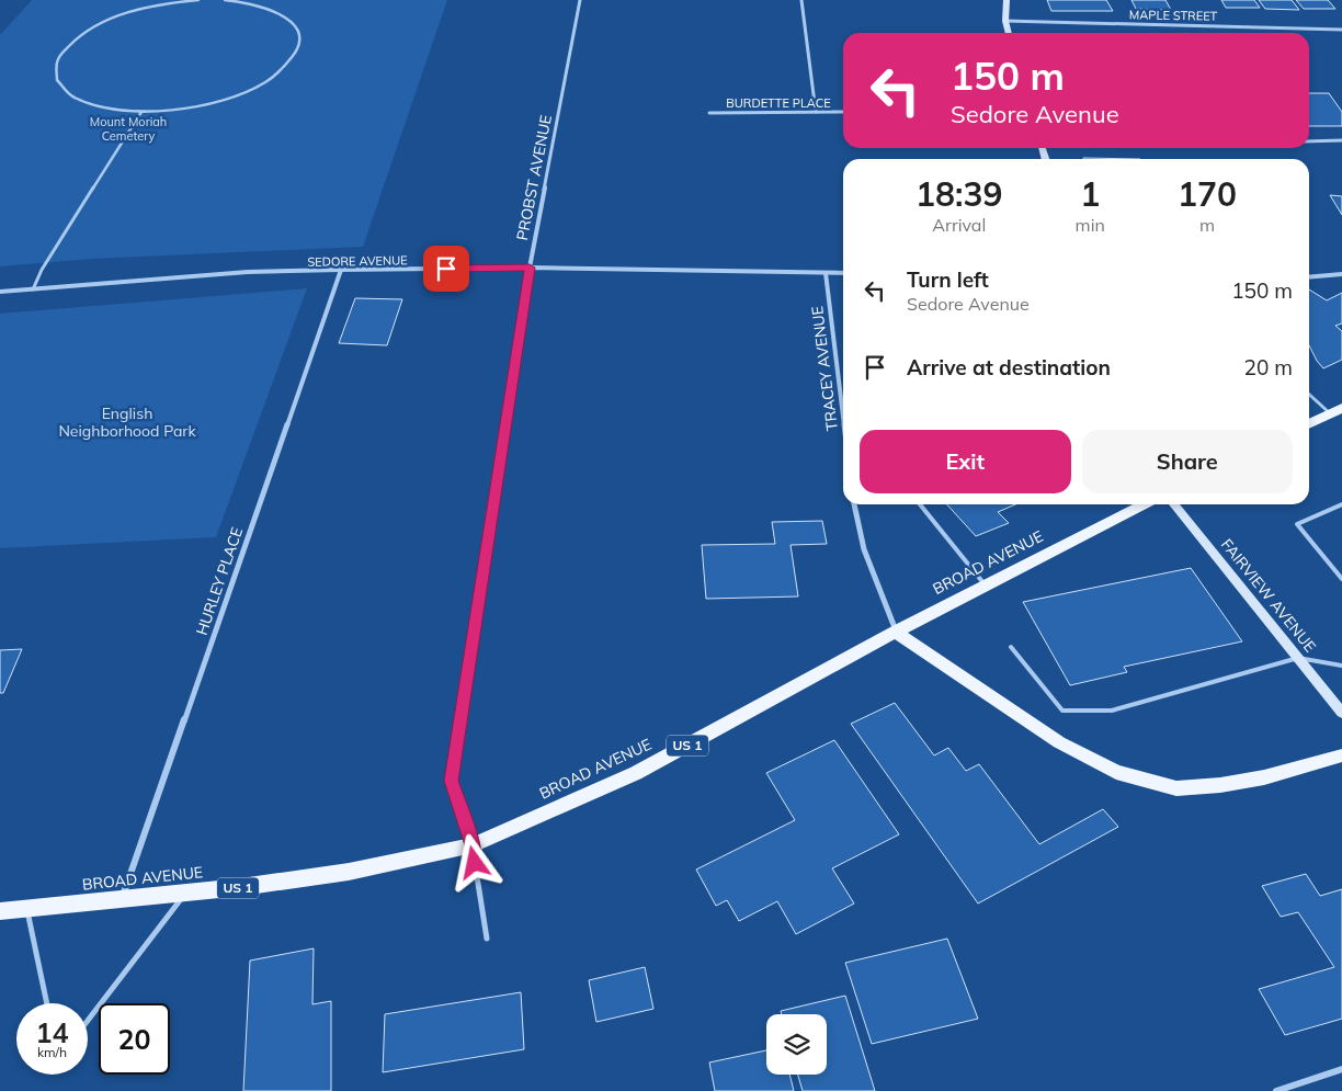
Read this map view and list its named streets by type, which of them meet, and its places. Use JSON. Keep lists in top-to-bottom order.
{
  "streets": {
    "main road": ["BROAD AVENUE", "FAIRVIEW AVENUE", "US 1"],
    "street": [
      "MAPLE STREET",
      "BURDETTE PLACE",
      "PROBST AVENUE",
      "SEDORE AVENUE",
      "TRACEY AVENUE",
      "HURLEY PLACE"
    ]
  },
  "crossings": [
    ["PROBST AVENUE", "SEDORE AVENUE"],
    ["PROBST AVENUE", "BROAD AVENUE"],
    ["SEDORE AVENUE", "TRACEY AVENUE"],
    ["SEDORE AVENUE", "HURLEY PLACE"],
    ["BROAD AVENUE", "HURLEY PLACE"]
  ],
  "parks": ["Mount Moriah Cemetery", "English Neighborhood Park"],
  "page": {
    "turn": ["150 m", "Sedore Avenue"],
    "eta": [
      "18:39",
      "Arrival",
      "1",
      "min",
      "170",
      "m"
    ],
    "list": [
      {
        "name": "Turn left",
        "note": "Sedore Avenue",
        "value": "150 m"
      },
      {
        "name": "Arrive at destination",
        "value": "20 m"
      }
    ],
    "buttons": ["Exit", "Share"],
    "speed": "14 km/h",
    "limit": "20"
  }
}
